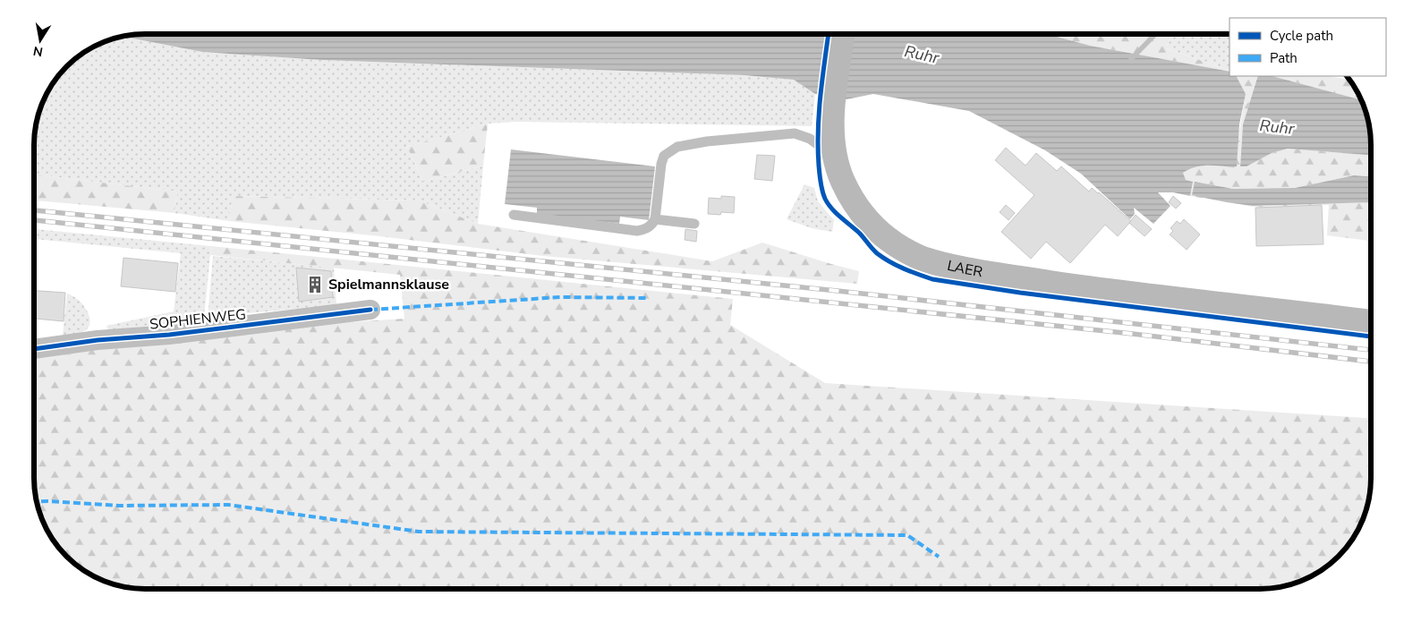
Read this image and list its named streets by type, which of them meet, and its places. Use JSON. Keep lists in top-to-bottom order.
{
  "streets": {
    "main road": ["LAER"],
    "street": ["SOPHIENWEG"]
  },
  "water": ["Ruhr"],
  "places": {
    "building": ["Spielmannsklause"]
  },
  "legend": ["Cycle path", "Path"],
  "north": "bottom"
}
